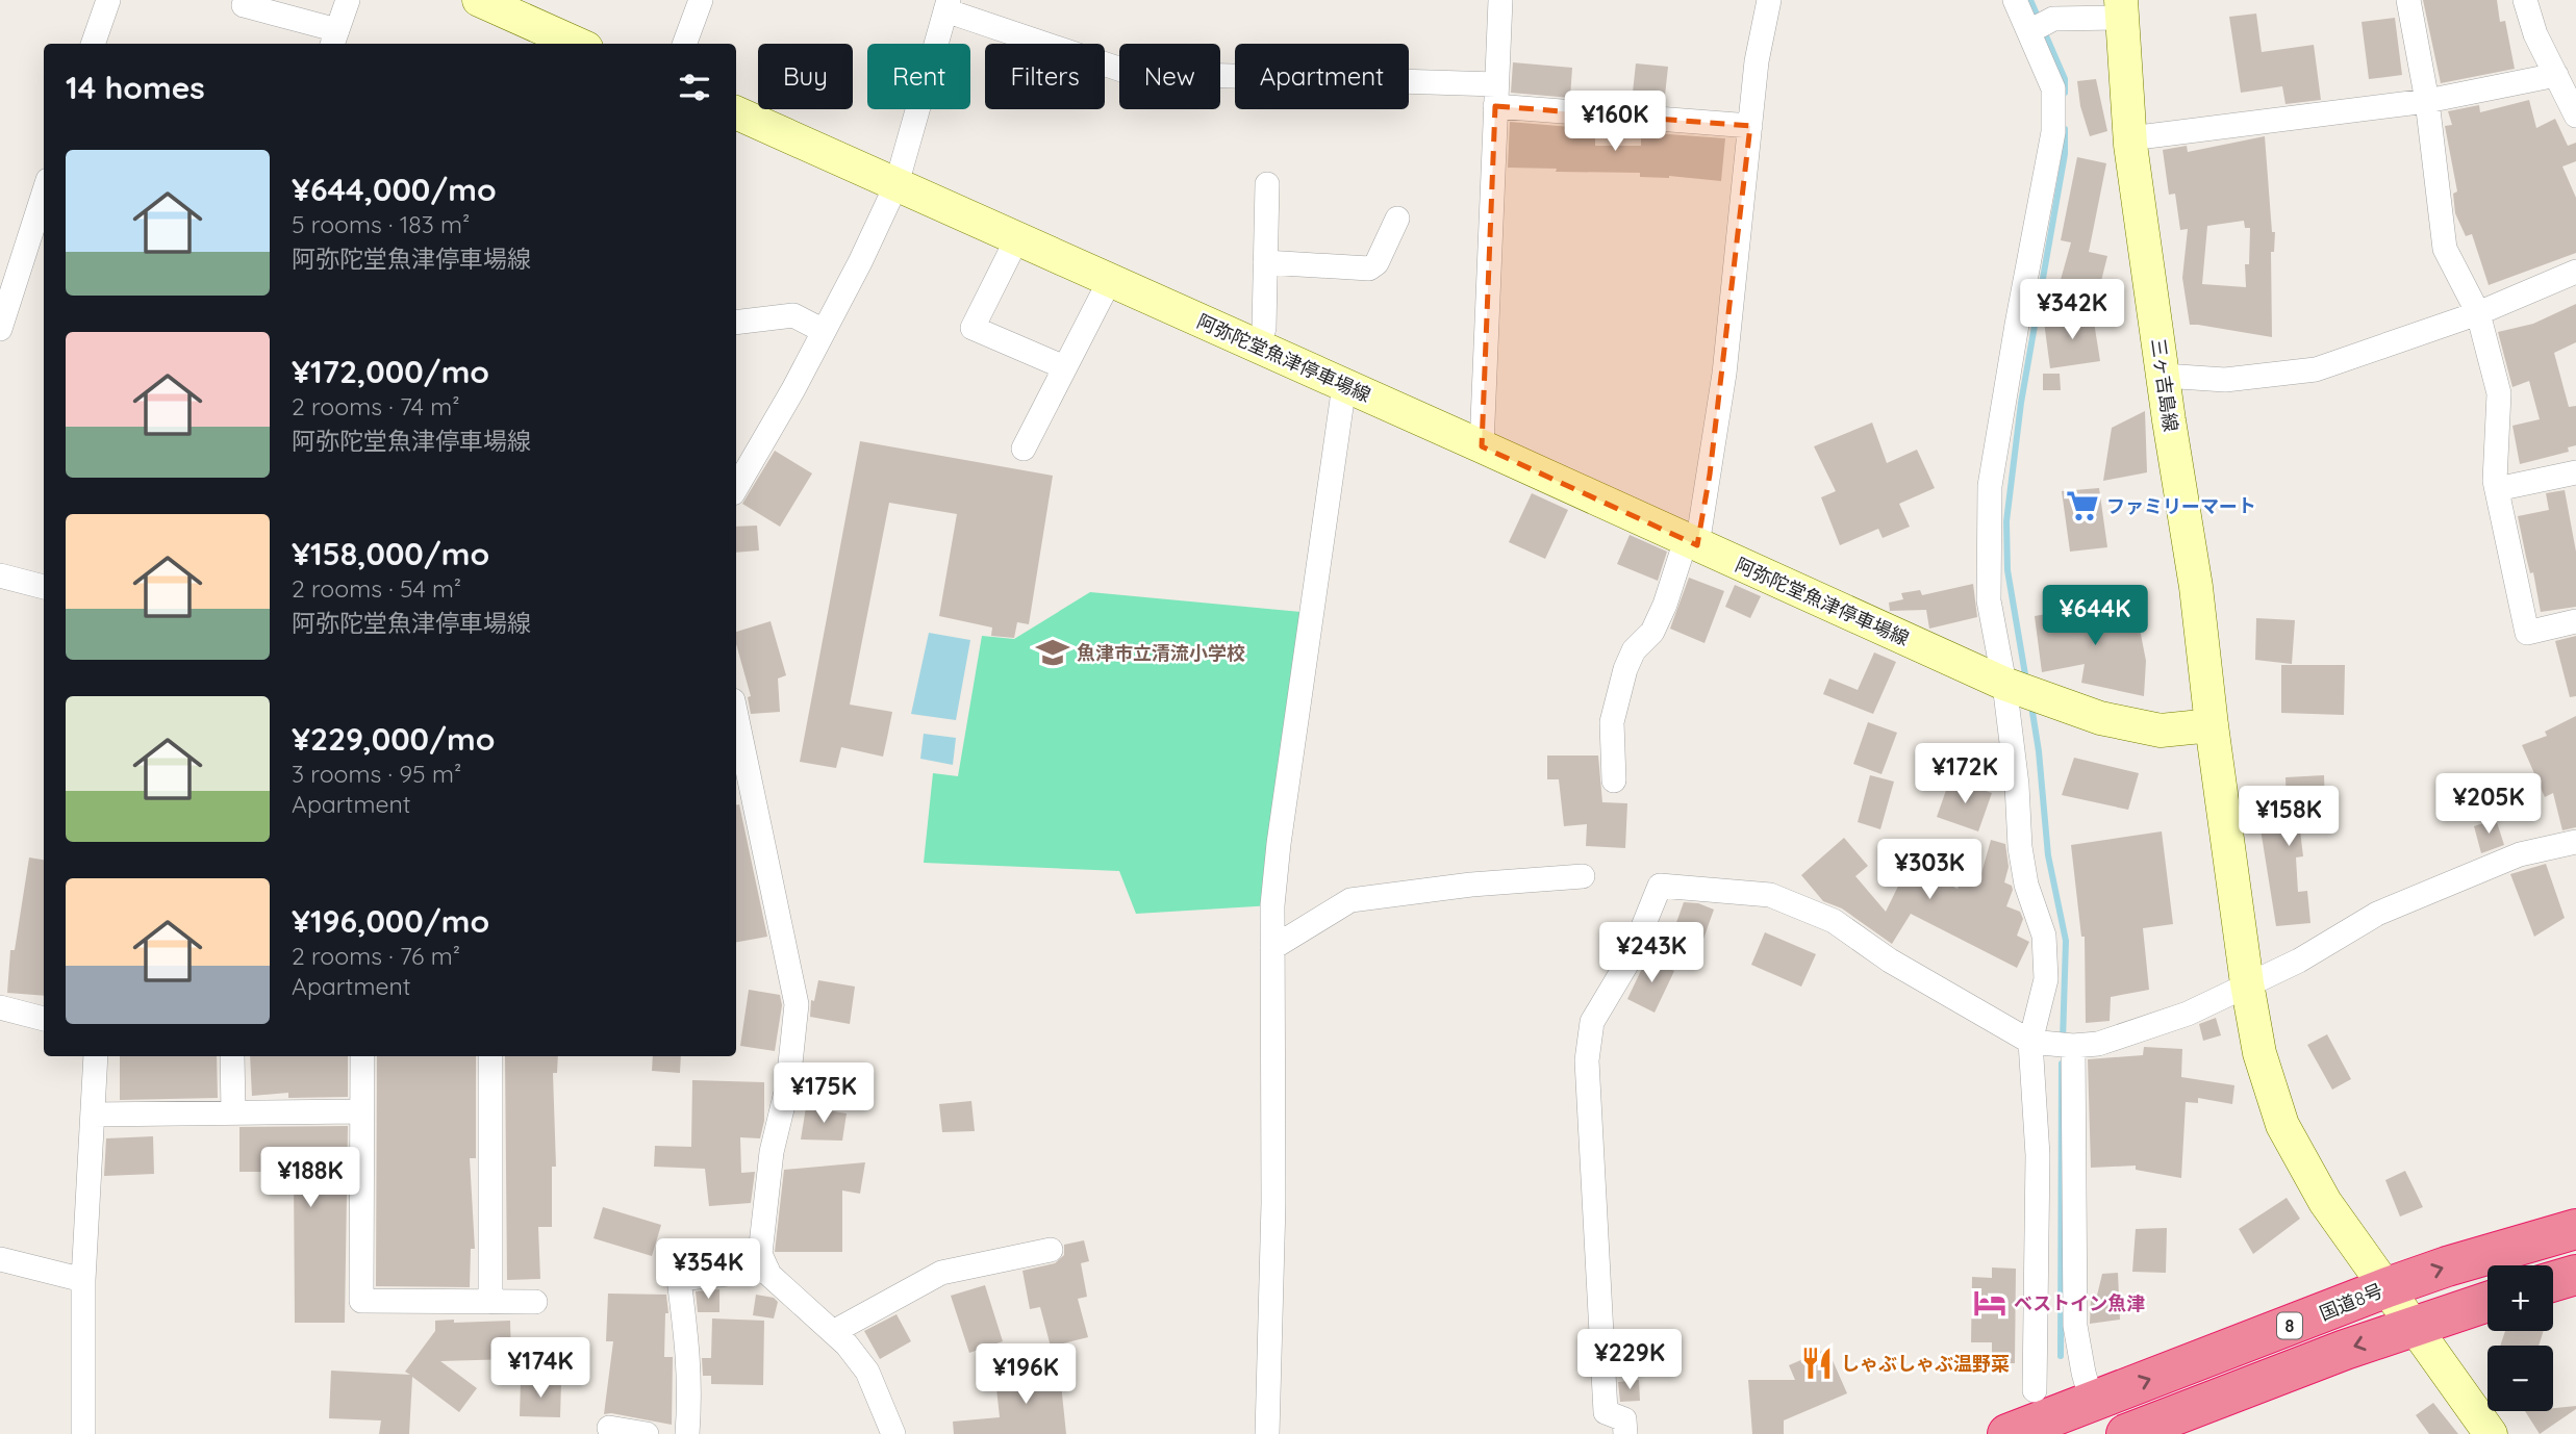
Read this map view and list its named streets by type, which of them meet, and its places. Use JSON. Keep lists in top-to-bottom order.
{
  "streets": {
    "highway": ["国道8号", "8"],
    "main road": ["阿弥陀堂魚津停車場線", "三ヶ吉島線"]
  },
  "crossings": [
    ["阿弥陀堂魚津停車場線", "三ヶ吉島線"]
  ],
  "places": {
    "supermarket": ["ファミリーマート"],
    "school or university": ["魚津市立清流小学校"],
    "hotel": ["ベストイン魚津"],
    "restaurant": ["しゃぶしゃぶ温野菜"]
  },
  "page": {
    "chip": [
      "Buy",
      "Rent",
      "Filters",
      "New",
      "Apartment"
    ],
    "heading": "14 homes",
    "price": [
      "¥160K",
      "¥342K",
      "¥644K",
      "¥172K",
      "¥205K",
      "¥158K",
      "¥303K",
      "¥243K",
      "¥175K",
      "¥188K",
      "¥354K",
      "¥229K",
      "¥174K",
      "¥196K"
    ],
    "list": [
      {
        "name": "¥644,000/mo",
        "note": "5 rooms · 183 m² · 阿弥陀堂魚津停車場線"
      },
      {
        "name": "¥172,000/mo",
        "note": "2 rooms · 74 m² · 阿弥陀堂魚津停車場線"
      },
      {
        "name": "¥158,000/mo",
        "note": "2 rooms · 54 m² · 阿弥陀堂魚津停車場線"
      },
      {
        "name": "¥229,000/mo",
        "note": "3 rooms · 95 m² · Apartment"
      },
      {
        "name": "¥196,000/mo",
        "note": "2 rooms · 76 m² · Apartment"
      }
    ],
    "map_buttons": ["+", "−"]
  }
}
